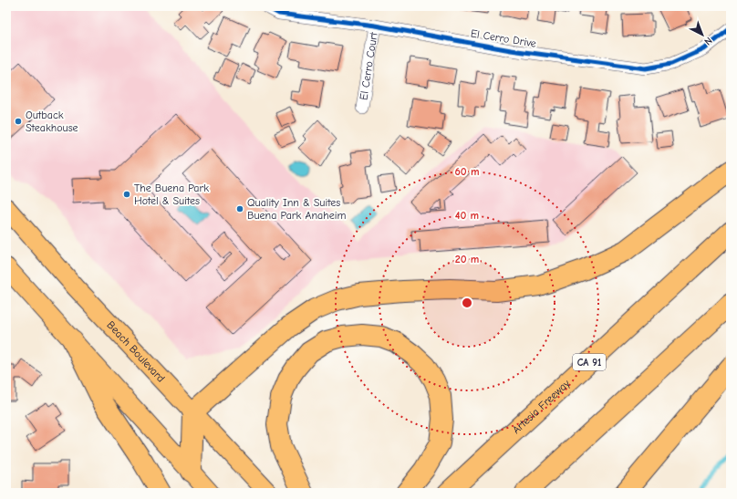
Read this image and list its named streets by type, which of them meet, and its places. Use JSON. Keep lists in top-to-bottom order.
{
  "streets": {
    "highway": ["CA 91", "Artesia Freeway"],
    "main road": ["Beach Boulevard"],
    "street": ["El Cerro Drive", "El Cerro Court"]
  },
  "crossings": [
    ["El Cerro Drive", "El Cerro Court"]
  ],
  "places": ["Outback Steakhouse", "The Buena Park Hotel & Suites", "Quality Inn & Suites Buena Park Anaheim"],
  "north": "bottom right",
  "rings": ["60 m", "40 m", "20 m"]
}
